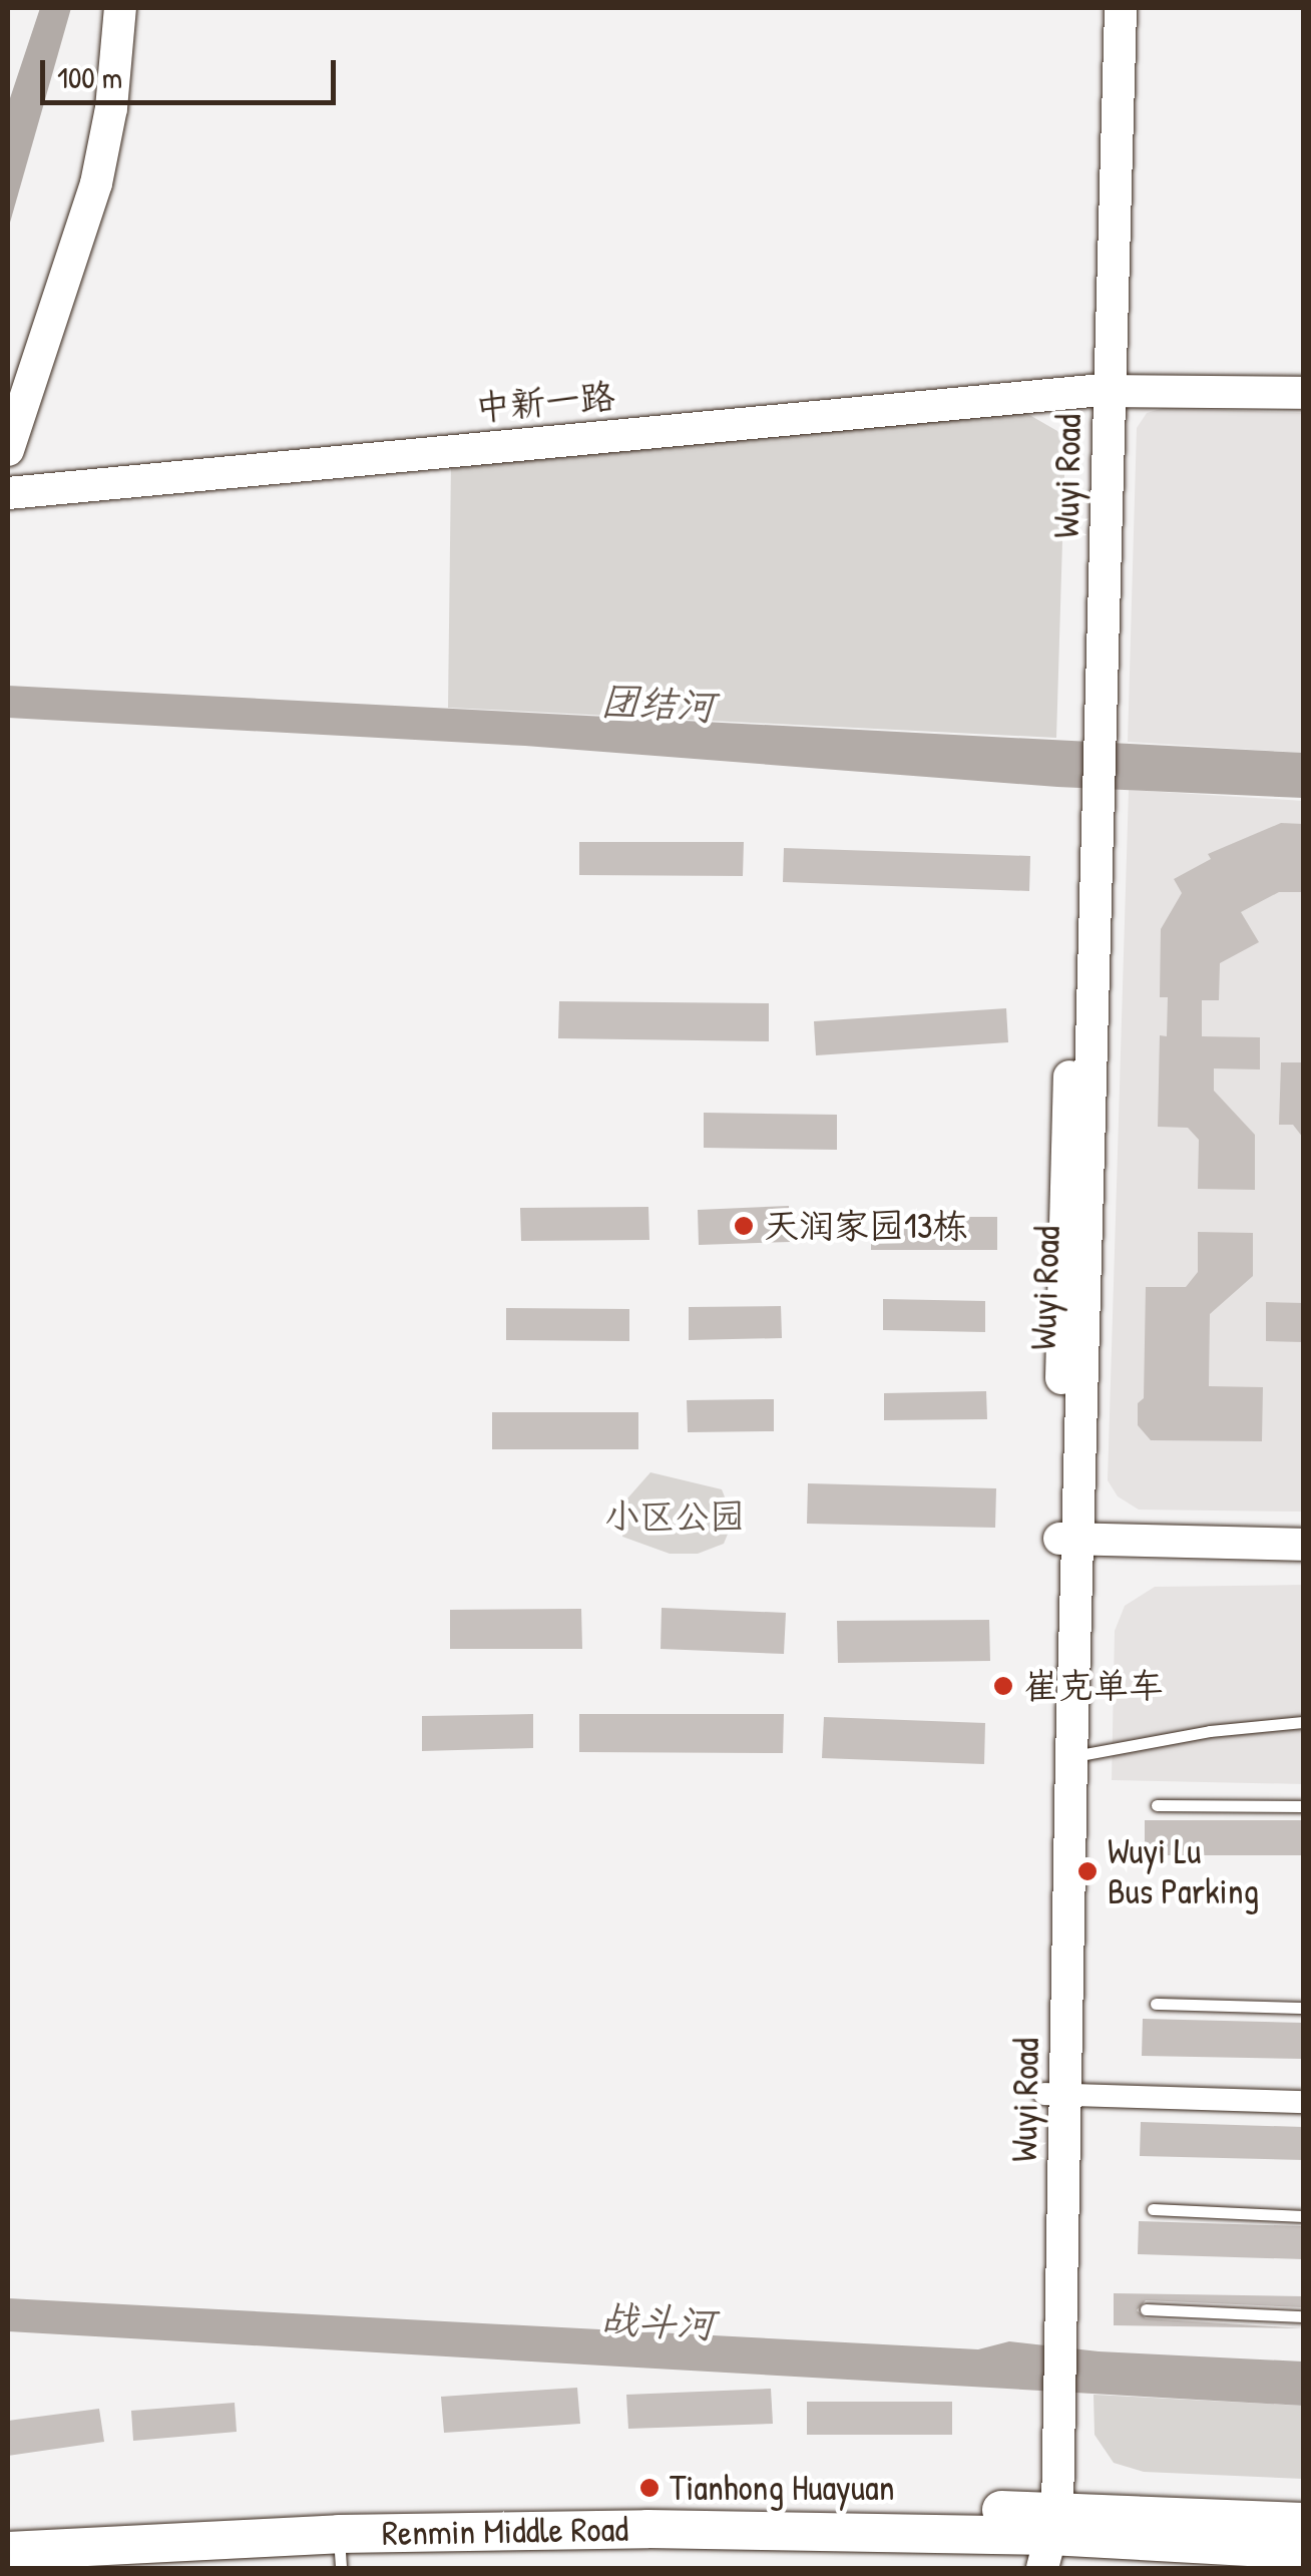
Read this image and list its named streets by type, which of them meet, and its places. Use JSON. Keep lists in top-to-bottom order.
{
  "streets": {
    "main road": ["中新一路", "Wuyi Road", "Renmin Middle Road"]
  },
  "crossings": [
    ["中新一路", "Wuyi Road"],
    ["Wuyi Road", "Renmin Middle Road"]
  ],
  "water": ["团结河", "战斗河"],
  "parks": ["小区公园"],
  "places": [
    "天润家园13栋",
    "崔克单车",
    "Wuyi Lu Bus Parking",
    "Tianhong Huayuan"
  ],
  "scale_bar": "100 m"
}
